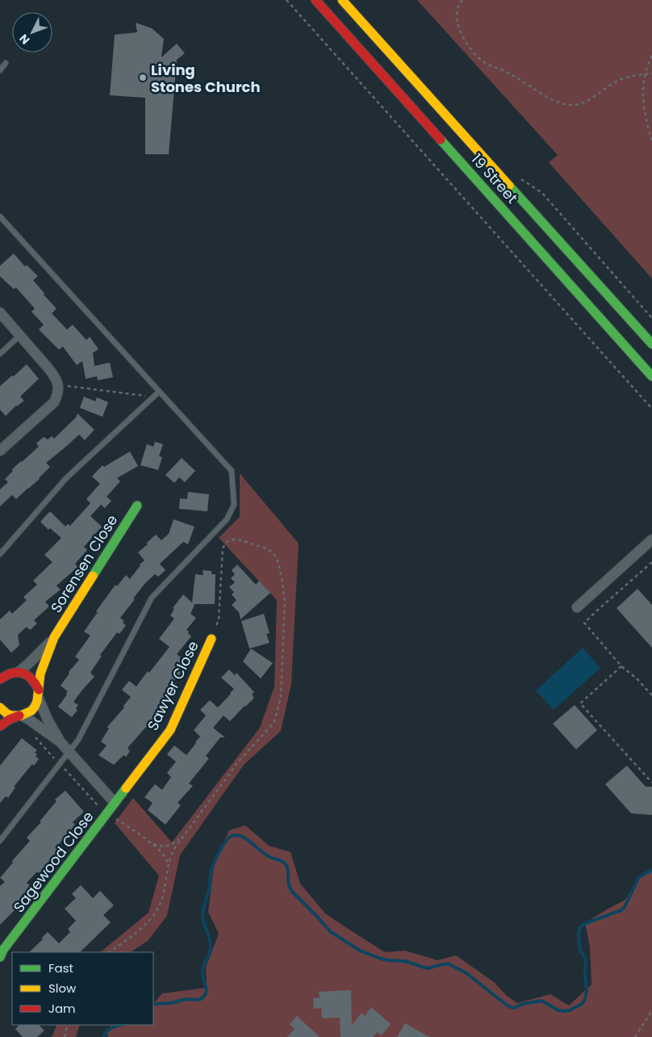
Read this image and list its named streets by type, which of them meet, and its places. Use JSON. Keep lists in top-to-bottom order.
{
  "streets": {
    "main road": [
      "19 Street",
      "Sorensen Close",
      "Sawyer Close",
      "Sagewood Close"
    ]
  },
  "crossings": [
    ["Sawyer Close", "Sagewood Close"]
  ],
  "places": ["Living Stones Church"],
  "legend": ["Fast", "Slow", "Jam"],
  "north": "bottom left"
}
